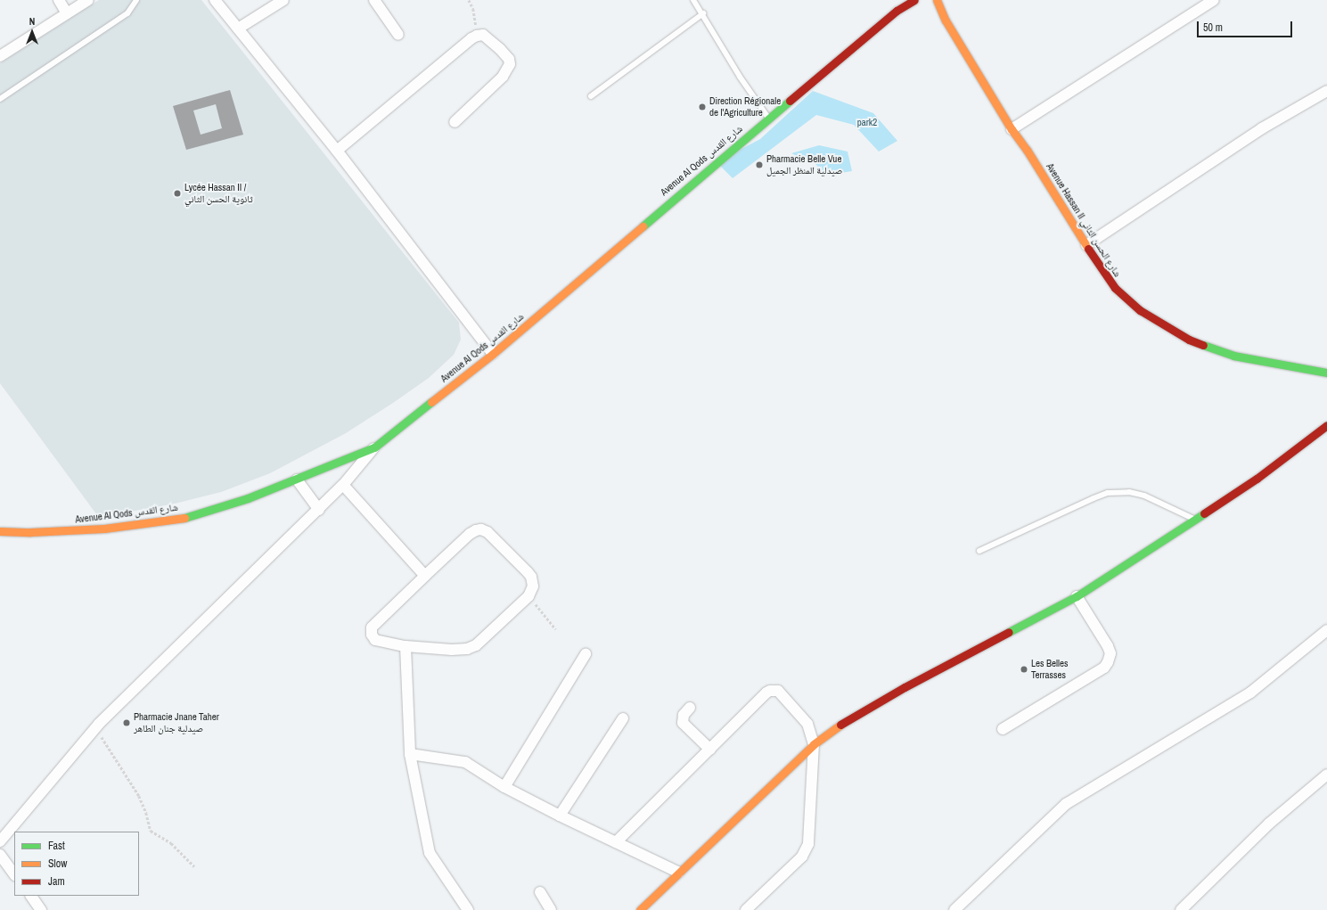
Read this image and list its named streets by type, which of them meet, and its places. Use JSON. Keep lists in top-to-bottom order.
{
  "streets": {
    "street": ["Avenue Al Qods شارع القدس", "Avenue Hassan II شارع الحسن الثاني"]
  },
  "parks": ["park2"],
  "places": [
    "Direction Régionale de l'Agriculture",
    "Pharmacie Belle Vue صيدلية المنظر الجميل",
    "Lycée Hassan II / ثانوية الحسن الثاني",
    "Les Belles Terrasses",
    "Pharmacie Jnane Taher صيدلية جنان الطاهر"
  ],
  "legend": ["Fast", "Slow", "Jam"],
  "scale_bar": "50 m",
  "north": "top"
}
